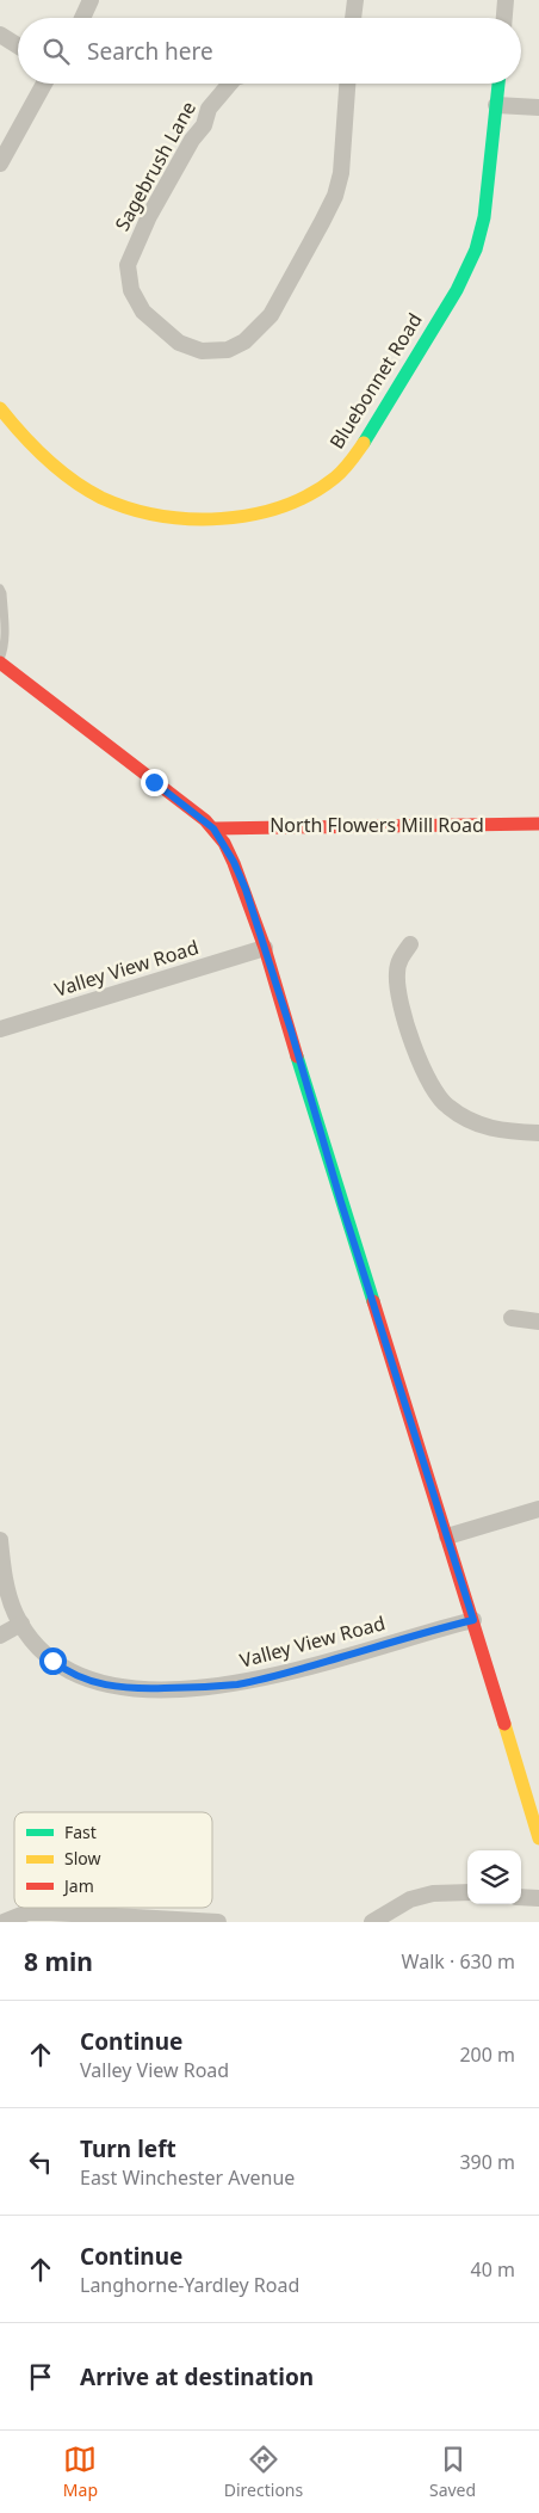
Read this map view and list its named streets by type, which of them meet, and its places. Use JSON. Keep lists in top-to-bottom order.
{
  "streets": {
    "main road": ["Bluebonnet Road", "North Flowers Mill Road"],
    "street": ["Sagebrush Lane", "Valley View Road"]
  },
  "legend": ["Fast", "Slow", "Jam"],
  "page": {
    "search": "Search here",
    "heading": ["8 min", "Walk · 630 m"],
    "list": [
      ["Continue", "Valley View Road", "200 m"],
      ["Turn left", "East Winchester Avenue", "390 m"],
      ["Continue", "Langhorne-Yardley Road", "40 m"],
      "Arrive at destination"
    ],
    "nav": ["Map", "Directions", "Saved"]
  }
}
